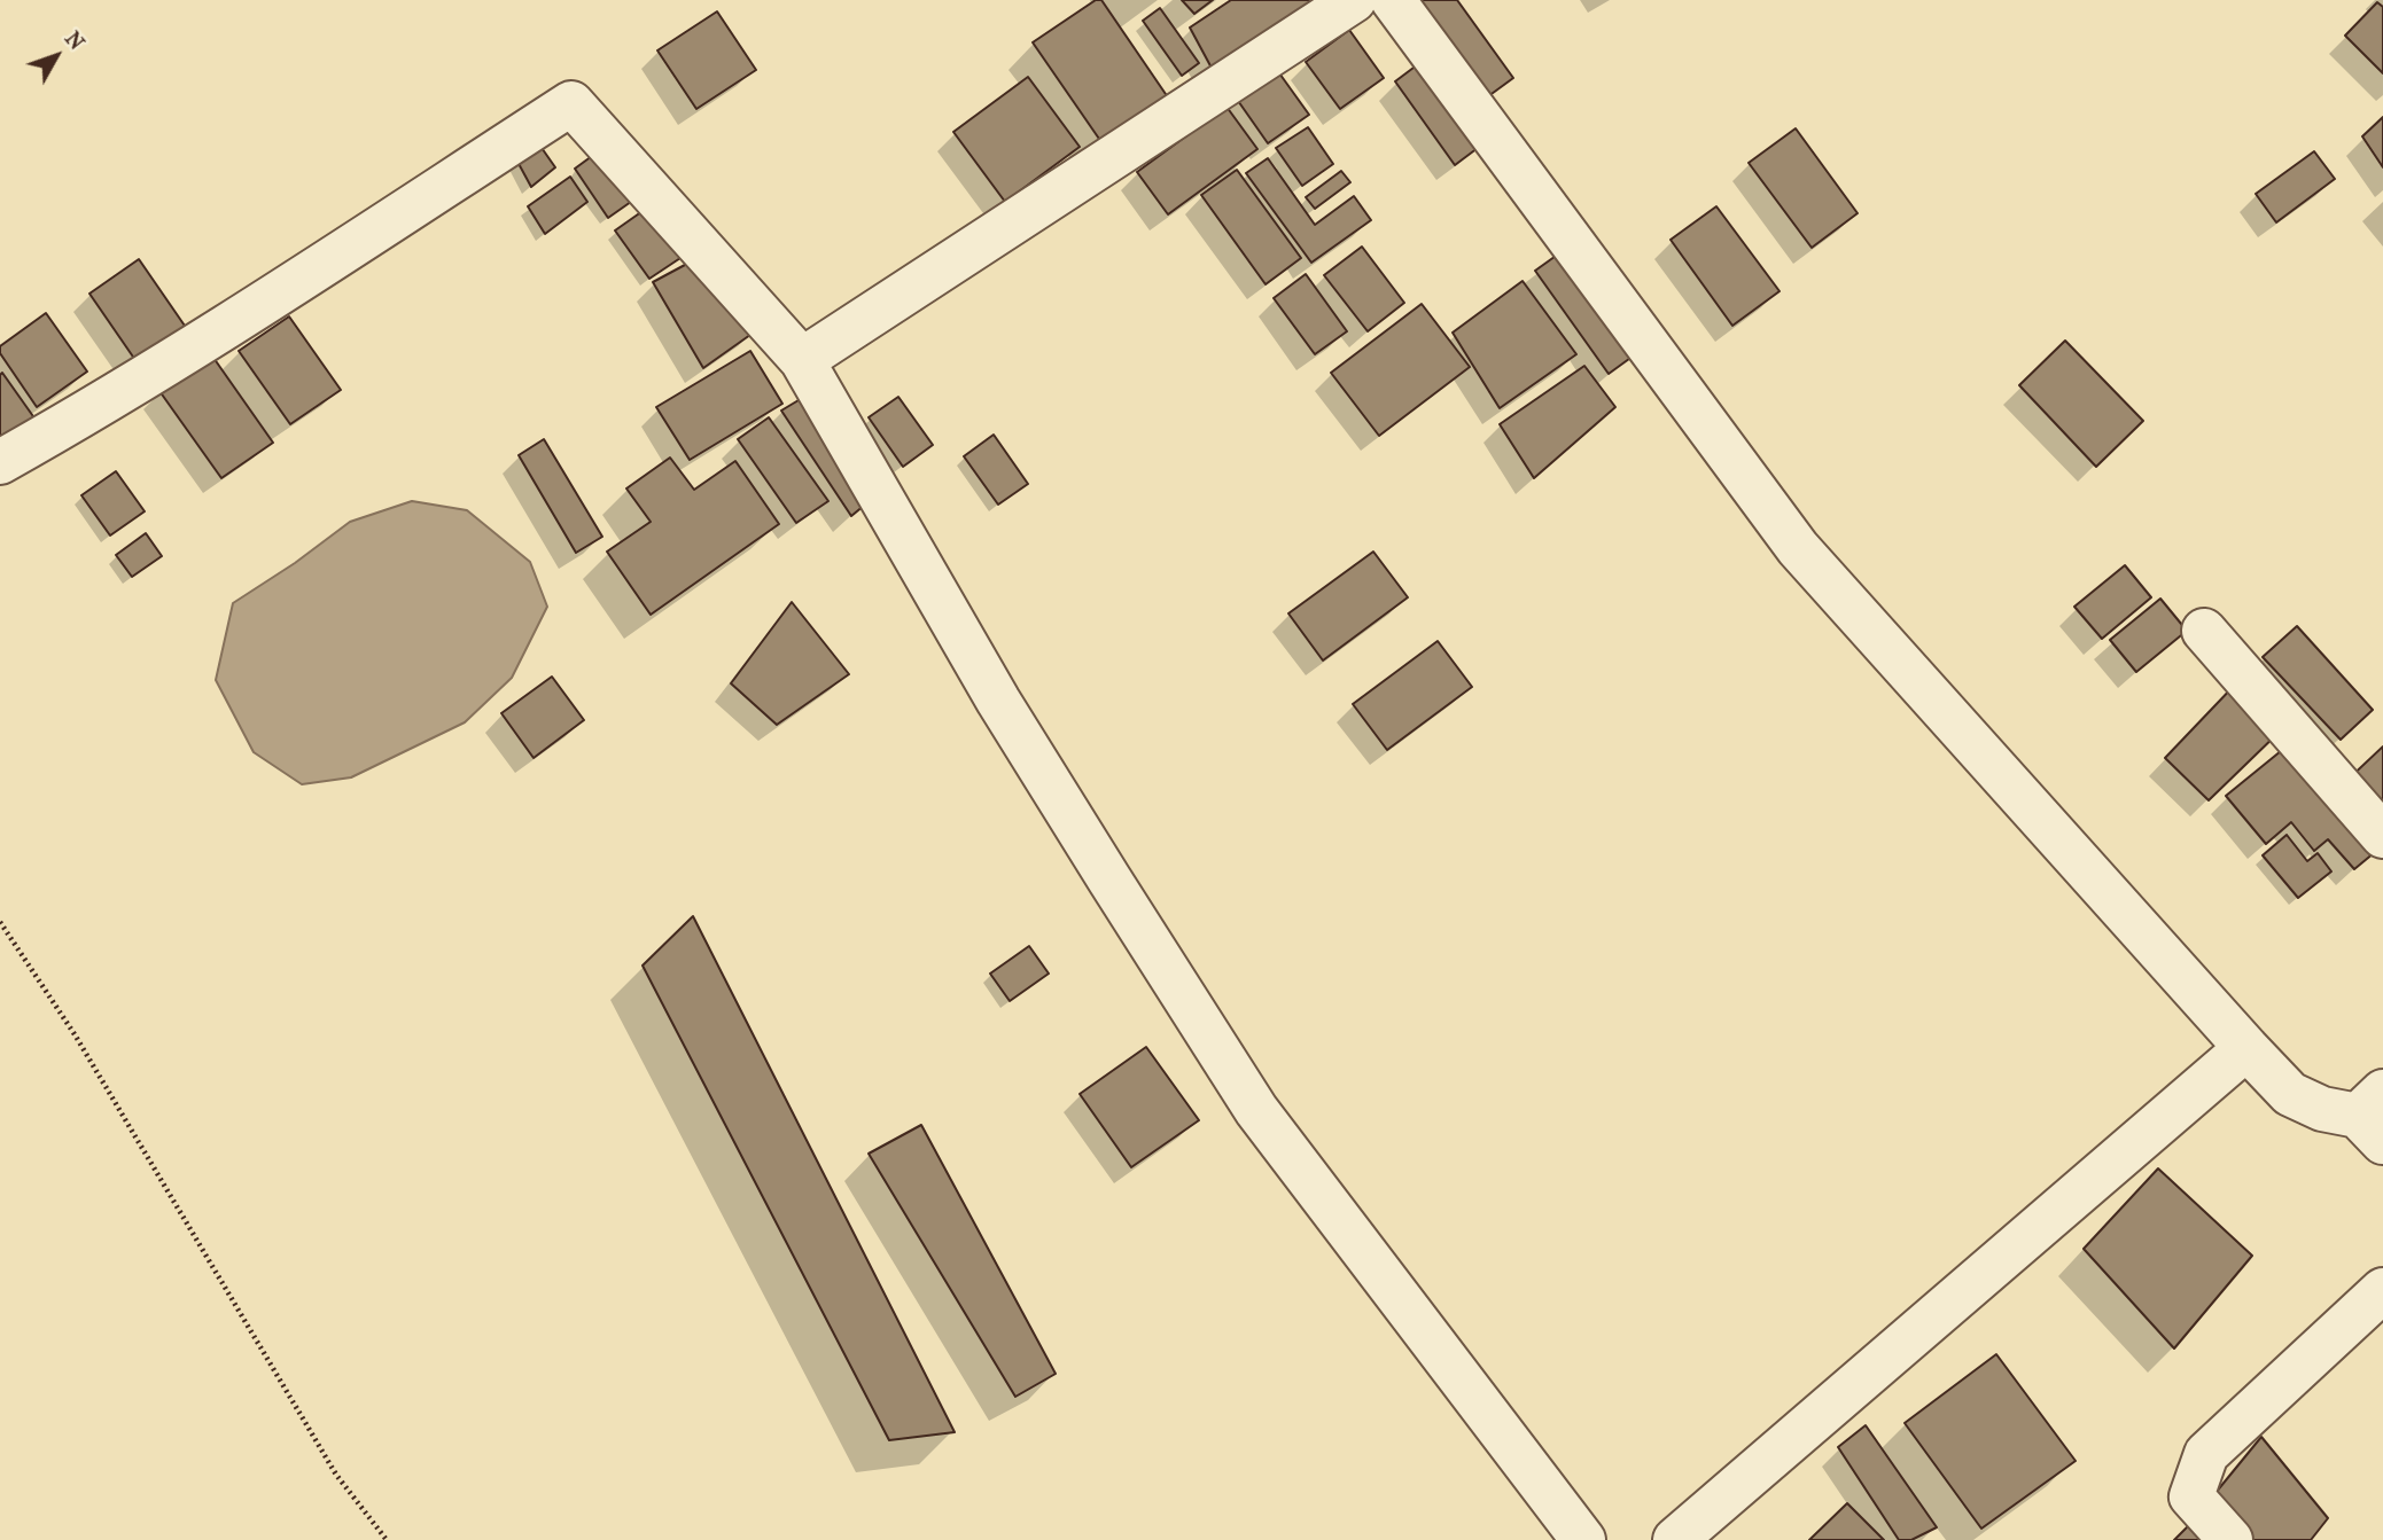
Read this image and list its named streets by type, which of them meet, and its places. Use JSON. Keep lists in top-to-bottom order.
{
  "north": "top right"
}
